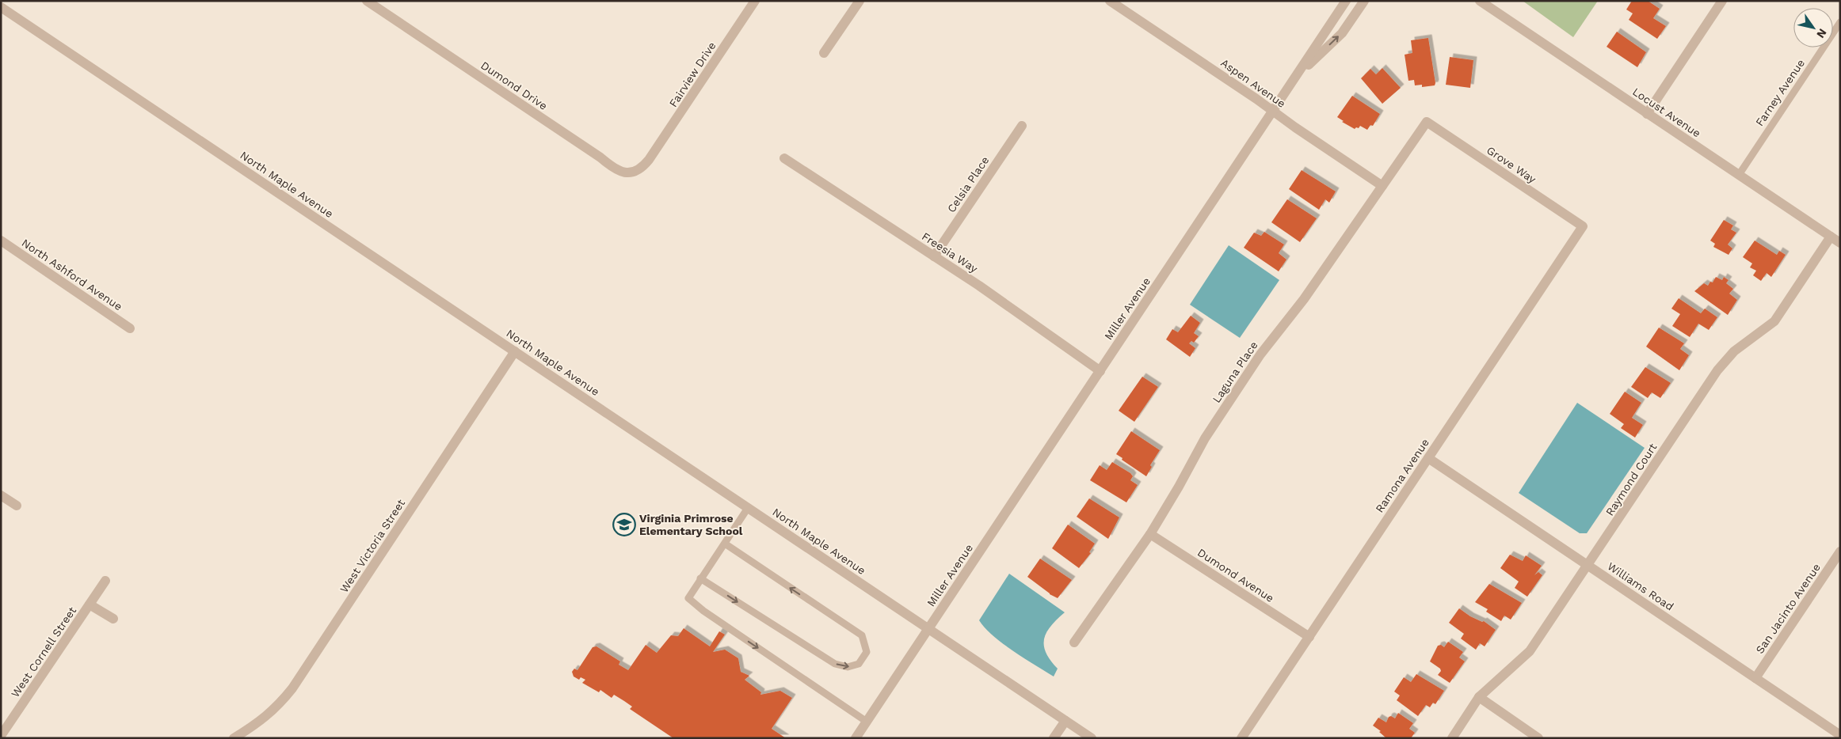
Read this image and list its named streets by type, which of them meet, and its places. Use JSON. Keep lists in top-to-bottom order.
{
  "streets": {
    "street": [
      "Fairview Drive",
      "Aspen Avenue",
      "Dumond Drive",
      "Locust Avenue",
      "Grove Way",
      "North Maple Avenue",
      "Celsia Place",
      "Freesia Way",
      "North Ashford Avenue",
      "Miller Avenue",
      "Laguna Place",
      "Ramona Avenue",
      "Raymond Court",
      "West Victoria Street",
      "Dumond Avenue",
      "Williams Road",
      "San Jacinto Avenue",
      "West Cornell Street"
    ],
    "lane": ["Farney Avenue"]
  },
  "crossings": [
    ["Fairview Drive", "Dumond Drive"],
    ["Aspen Avenue", "Miller Avenue"],
    ["Aspen Avenue", "Laguna Place"],
    ["Farney Avenue", "Locust Avenue"],
    ["Locust Avenue", "Raymond Court"],
    ["Grove Way", "Laguna Place"],
    ["Grove Way", "Ramona Avenue"],
    ["North Maple Avenue", "Miller Avenue"],
    ["North Maple Avenue", "West Victoria Street"],
    ["Celsia Place", "Freesia Way"],
    ["Freesia Way", "Miller Avenue"],
    ["Laguna Place", "Dumond Avenue"],
    ["Ramona Avenue", "Dumond Avenue"],
    ["Ramona Avenue", "Williams Road"],
    ["Raymond Court", "Williams Road"],
    ["Williams Road", "San Jacinto Avenue"]
  ],
  "places": {
    "school or university": ["Virginia Primrose Elementary School"]
  },
  "north": "bottom right"
}
